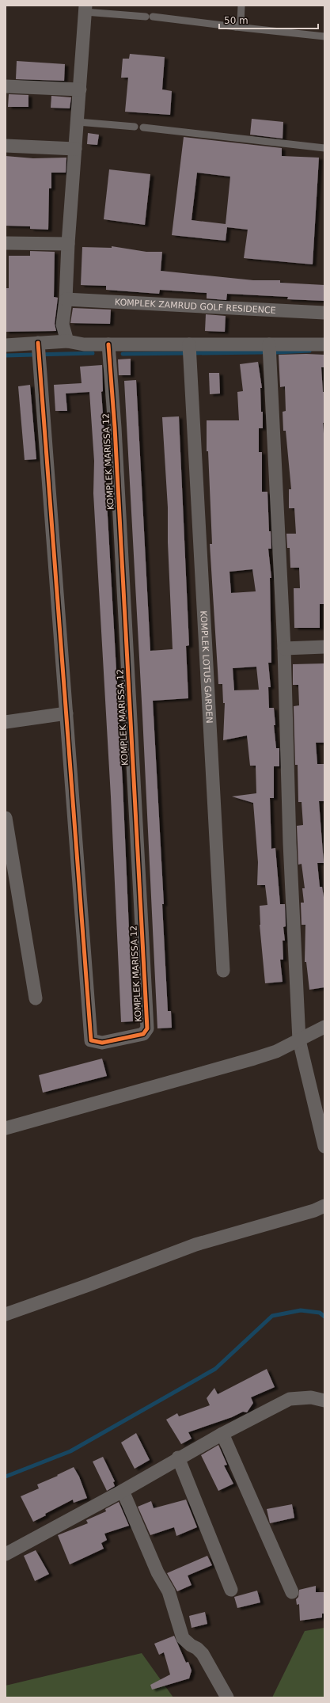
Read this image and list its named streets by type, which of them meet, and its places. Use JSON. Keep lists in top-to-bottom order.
{
  "streets": {
    "street": ["KOMPLEK ZAMRUD GOLF RESIDENCE", "KOMPLEK MARISSA 12", "KOMPLEK LOTUS GARDEN"]
  },
  "scale_bar": "50 m"
}
